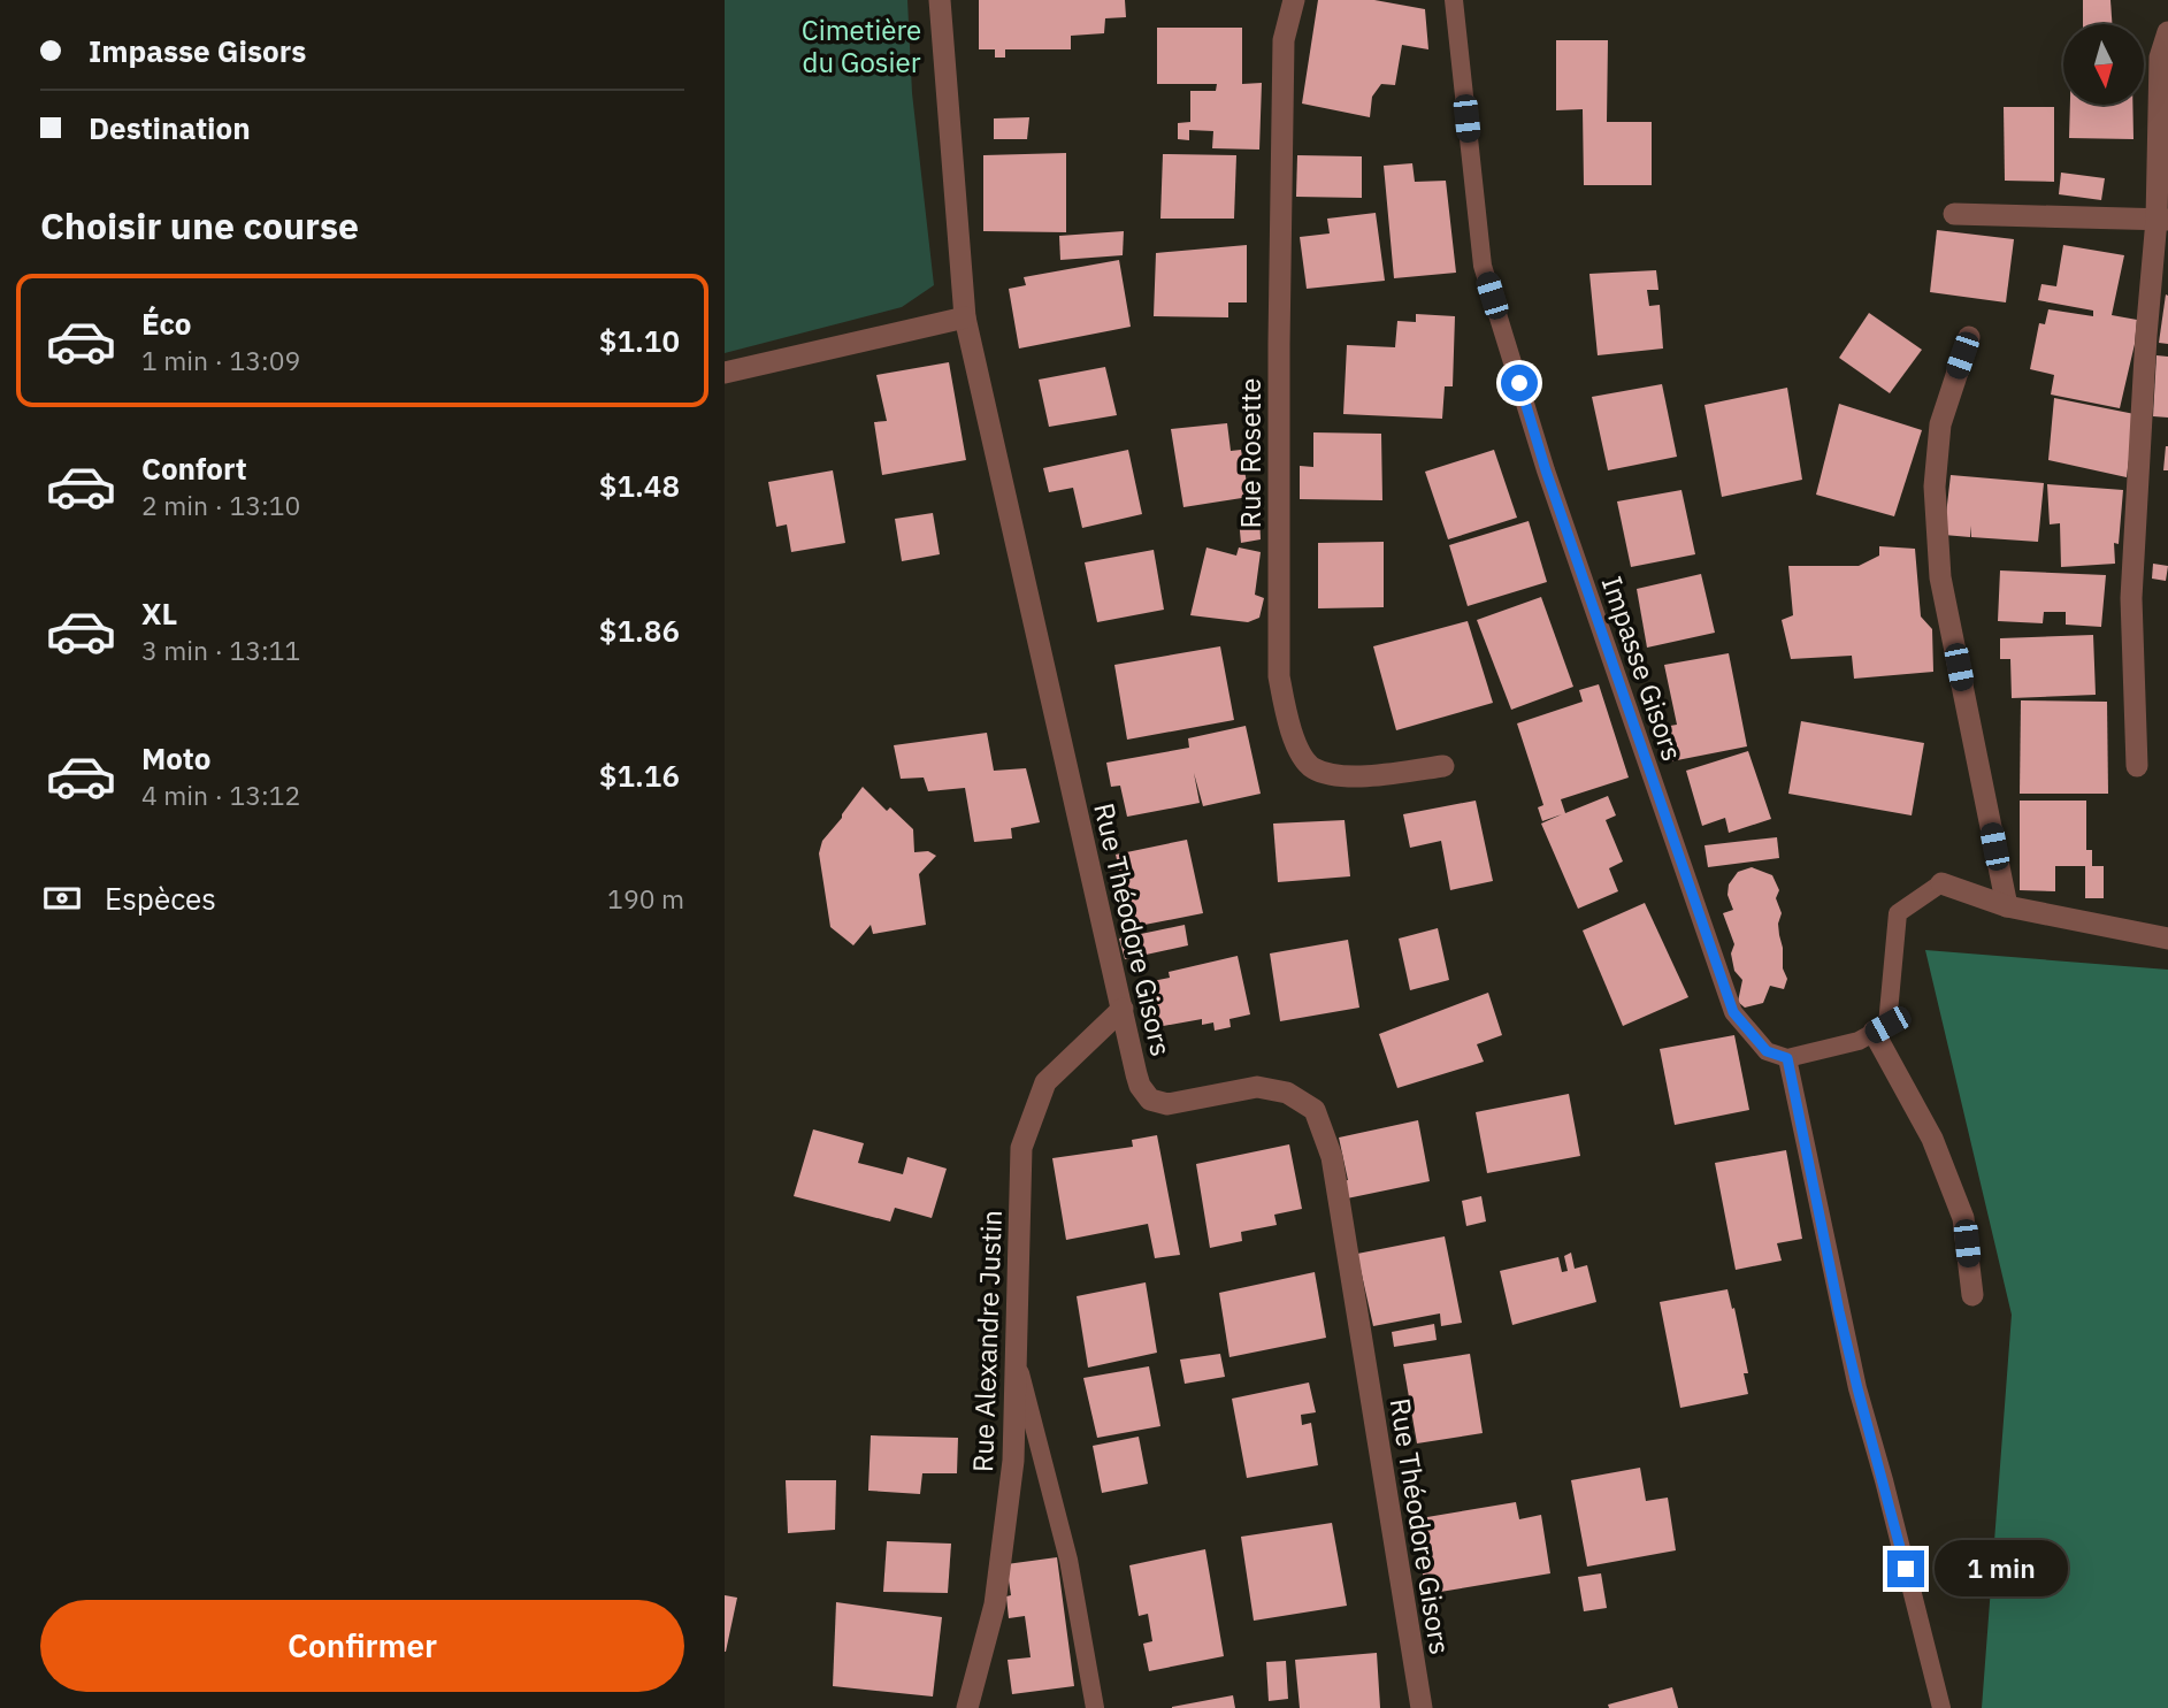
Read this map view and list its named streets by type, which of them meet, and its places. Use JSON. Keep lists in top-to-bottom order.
{
  "streets": {
    "street": ["Rue Rosette", "Rue Théodore Gisors", "Rue Alexandre Justin"],
    "lane": ["Impasse Gisors"]
  },
  "crossings": [
    ["Rue Théodore Gisors", "Rue Alexandre Justin"]
  ],
  "parks": ["Cimetière du Gosier"],
  "north": "bottom",
  "page": {
    "banner": ["Impasse Gisors", "Destination"],
    "heading": "Choisir une course",
    "list": [
      {
        "name": "Éco",
        "note": "1 min · 13:09",
        "value": "$1.10"
      },
      {
        "name": "Confort",
        "note": "2 min · 13:10",
        "value": "$1.48"
      },
      {
        "name": "XL",
        "note": "3 min · 13:11",
        "value": "$1.86"
      },
      {
        "name": "Moto",
        "note": "4 min · 13:12",
        "value": "$1.16"
      }
    ],
    "pay": ["Espèces", "190 m"],
    "bubble": "1 min",
    "buttons": "Confirmer"
  }
}
